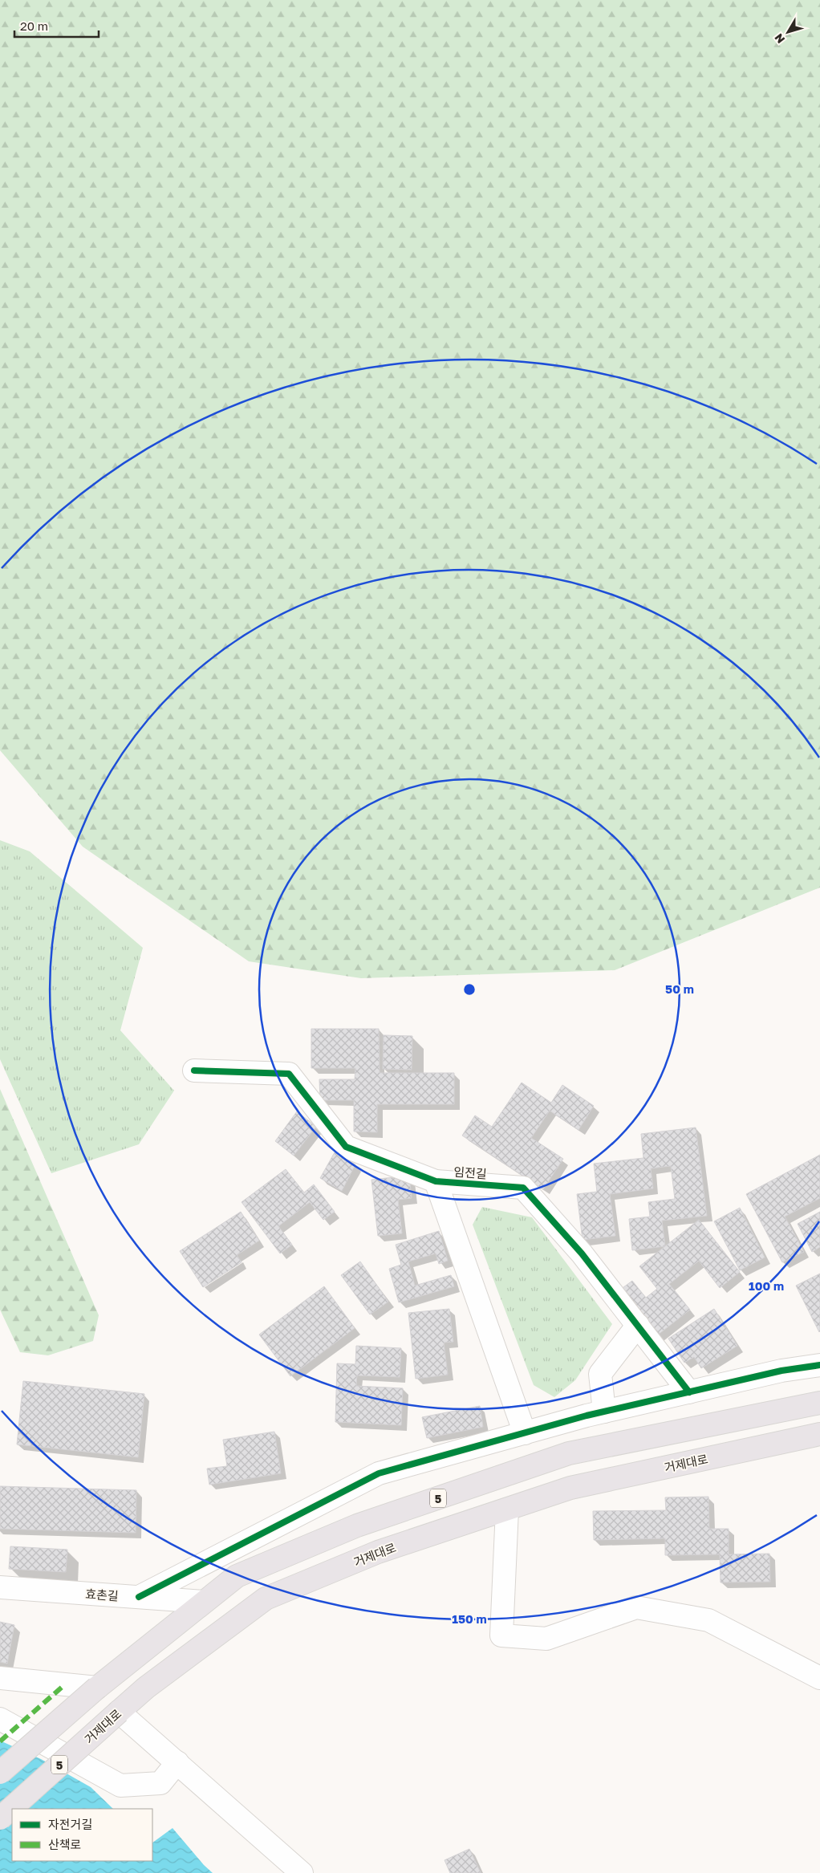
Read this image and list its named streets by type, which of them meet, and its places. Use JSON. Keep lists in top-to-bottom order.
{
  "streets": {
    "main road": ["거제대로", "5"],
    "street": ["임전길", "효촌길"]
  },
  "crossings": [
    ["5", "효촌길"]
  ],
  "legend": ["자전거길", "산책로"],
  "scale_bar": "20 m",
  "north": "bottom left",
  "rings": ["50 m", "100 m", "150 m"]
}
